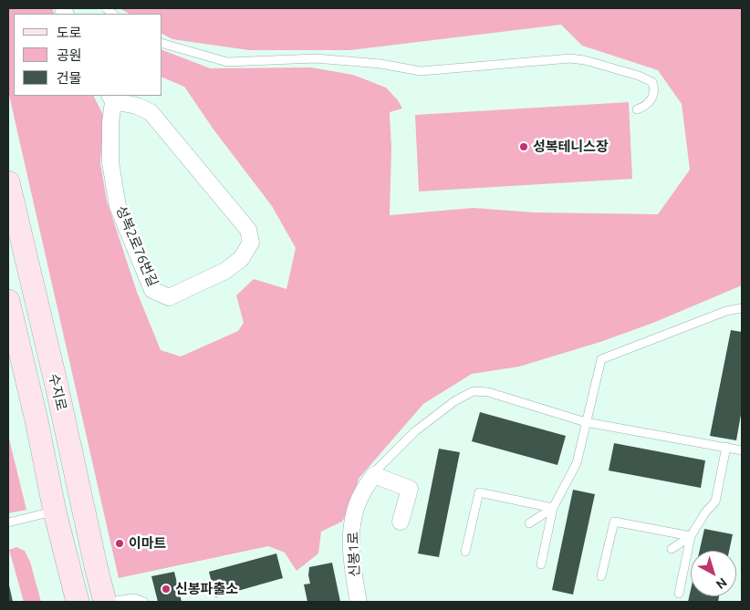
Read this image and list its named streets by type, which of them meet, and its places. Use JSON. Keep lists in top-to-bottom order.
{
  "streets": {
    "main road": ["수지로"],
    "street": ["성복2로76번길", "신봉1로"]
  },
  "places": ["성복테니스장", "이마트", "신봉파출소"],
  "legend": ["도로", "공원", "건물"],
  "north": "bottom right"
}
